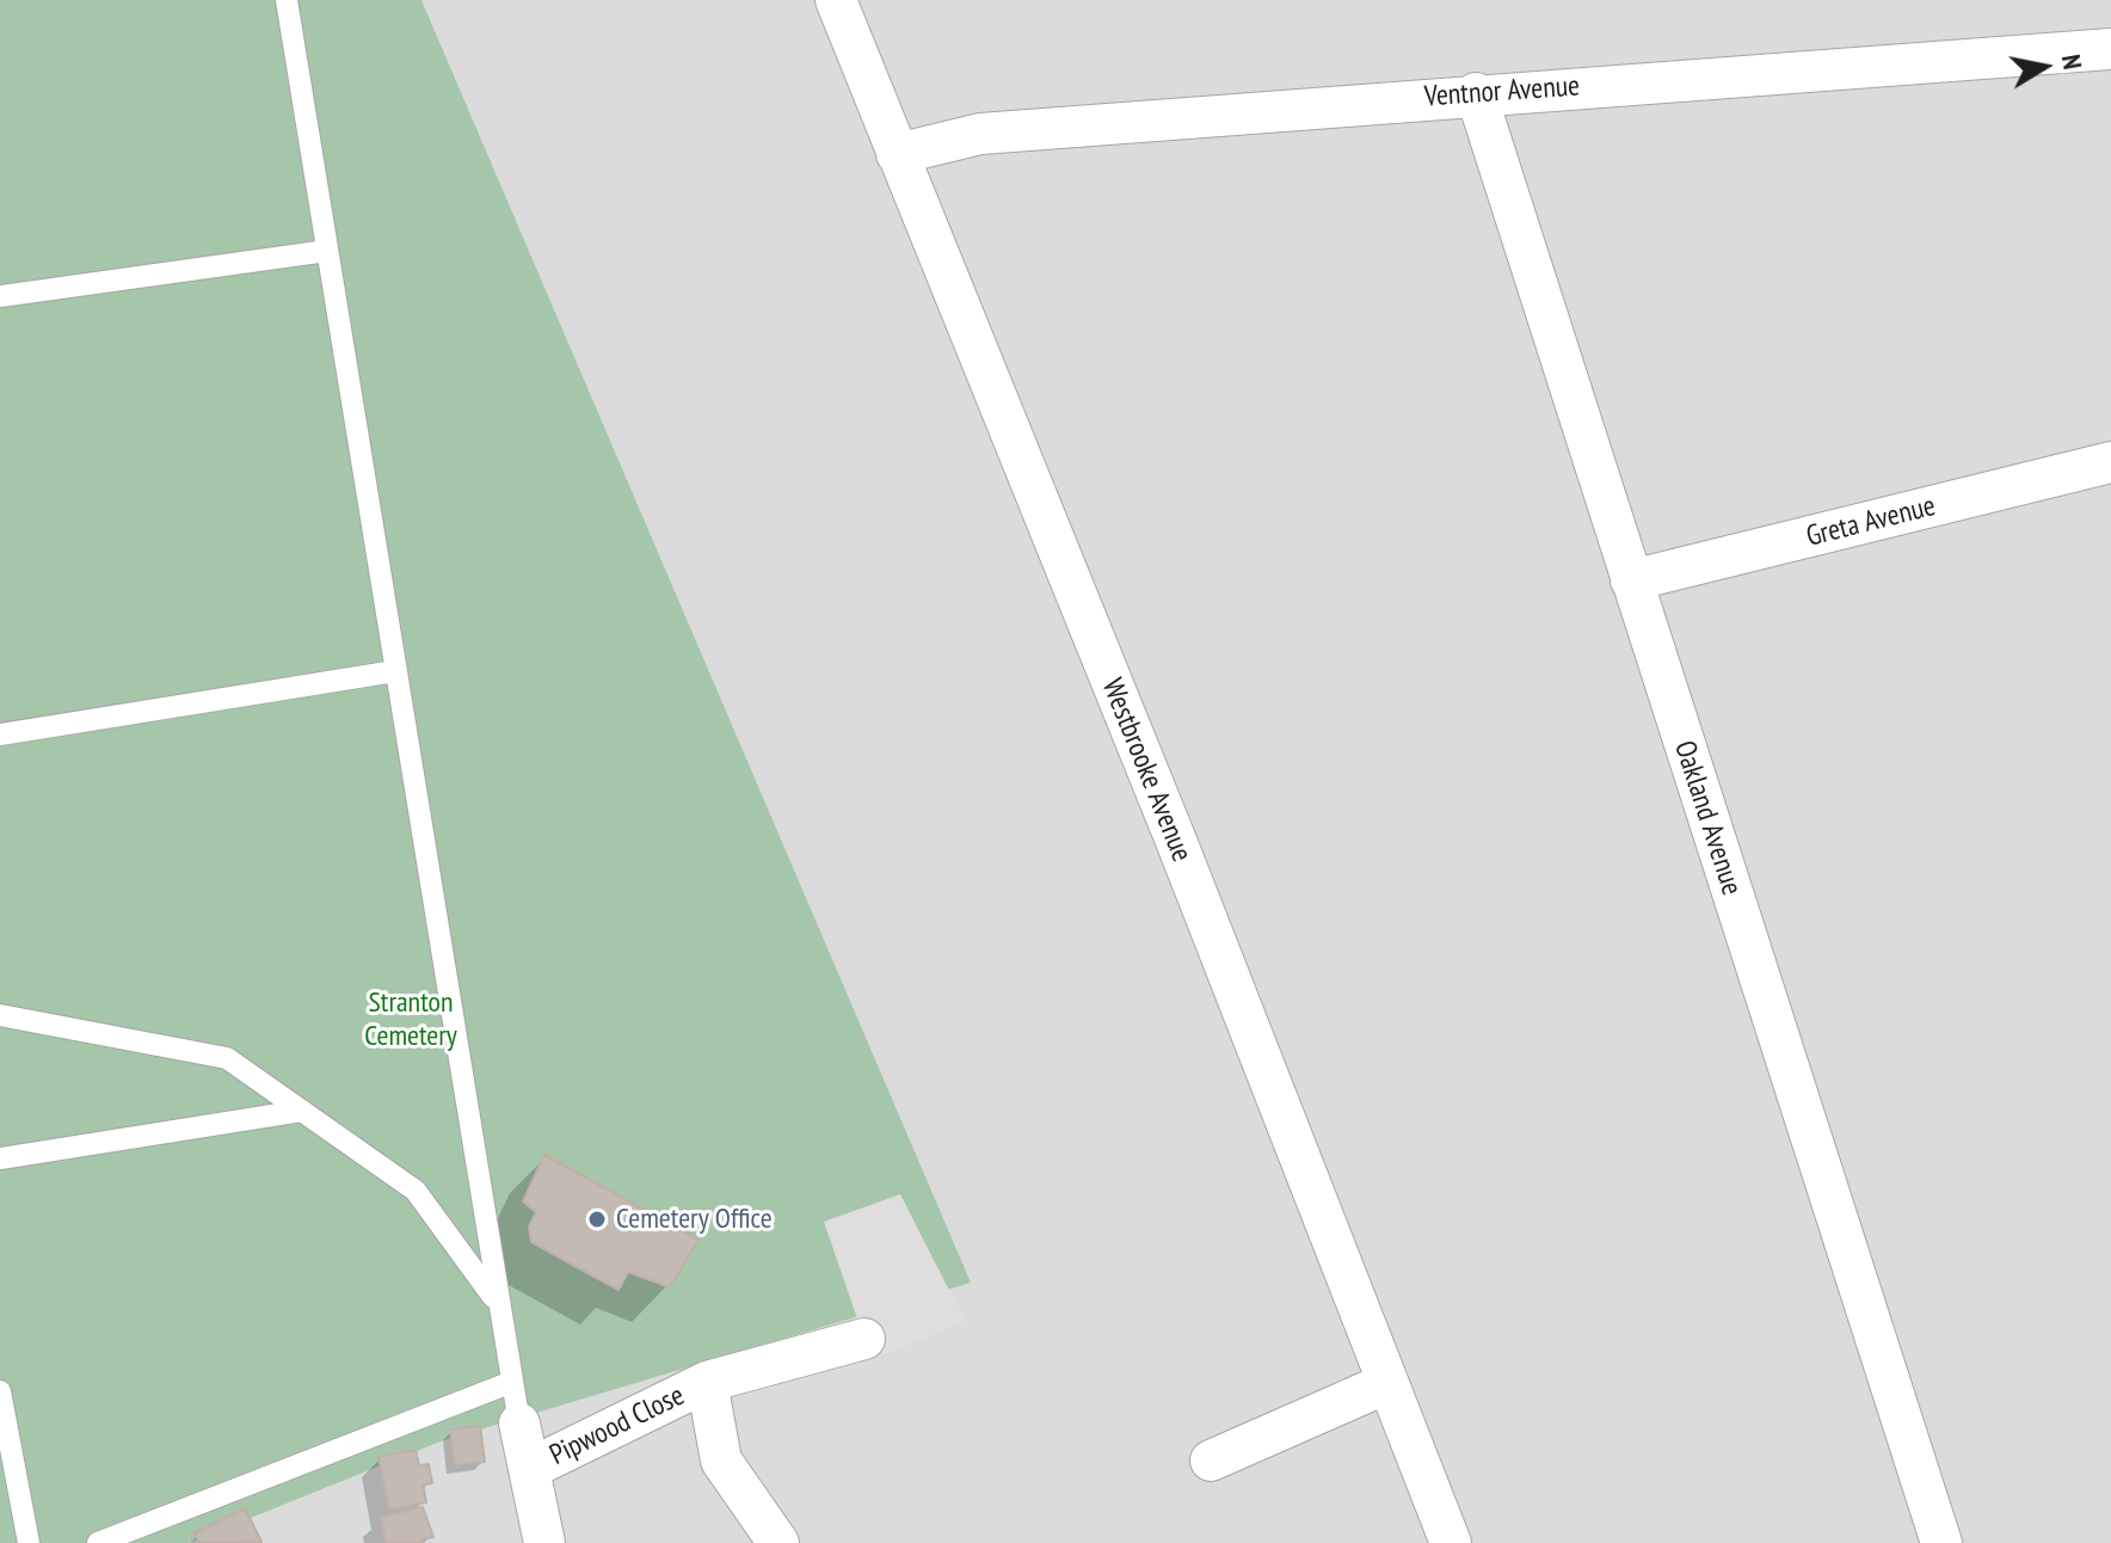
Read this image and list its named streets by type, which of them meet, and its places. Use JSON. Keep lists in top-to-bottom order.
{
  "streets": {
    "street": [
      "Ventnor Avenue",
      "Greta Avenue",
      "Westbrooke Avenue",
      "Oakland Avenue",
      "Pipwood Close"
    ]
  },
  "crossings": [
    ["Ventnor Avenue", "Westbrooke Avenue"],
    ["Ventnor Avenue", "Oakland Avenue"],
    ["Greta Avenue", "Oakland Avenue"]
  ],
  "parks": ["Stranton Cemetery"],
  "places": ["Cemetery Office"],
  "north": "right"
}
